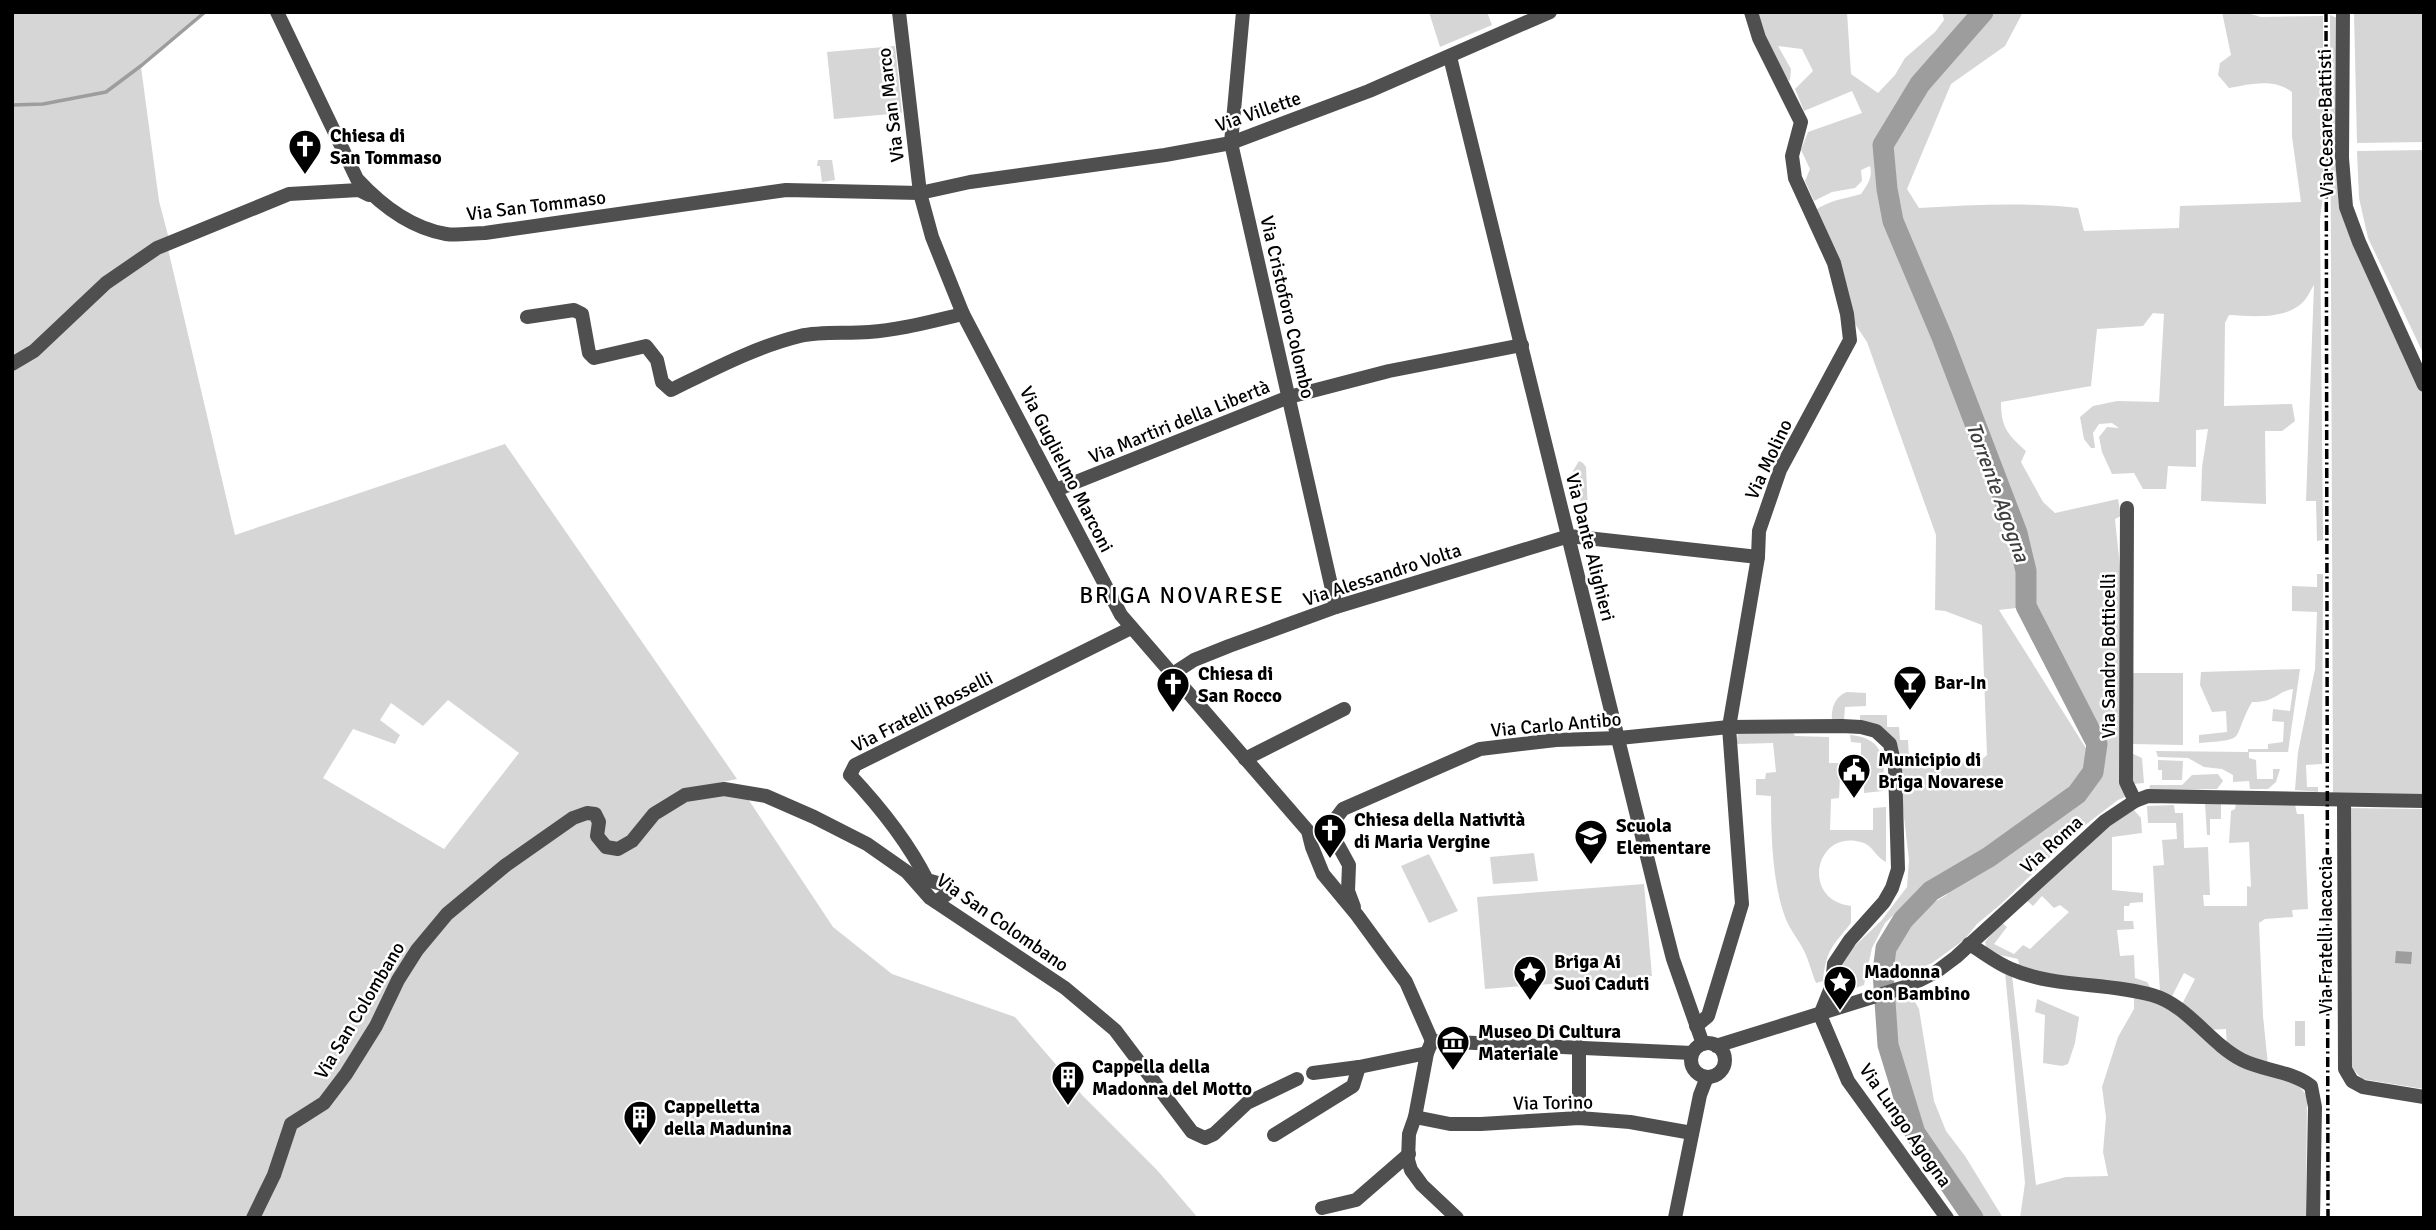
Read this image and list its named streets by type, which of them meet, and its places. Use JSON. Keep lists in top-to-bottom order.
{
  "streets": {
    "street": [
      "Via San Marco",
      "Via Villette",
      "Via Cesare Battisti",
      "Via San Tommaso",
      "Via Cristoforo Colombo",
      "Via Martiri della Libertà",
      "Via Molino",
      "Via Guglielmo Marconi",
      "Via Dante Alighieri",
      "Via Alessandro Volta",
      "Via Sandro Botticelli",
      "Via Fratelli Rosselli",
      "Via Carlo Antibo",
      "Via Roma",
      "Via San Colombano",
      "Via Fratelli Iacaccia",
      "Via Torino",
      "Via Lungo Agogna"
    ]
  },
  "crossings": [
    ["Via San Marco", "Via Villette"],
    ["Via San Marco", "Via San Tommaso"],
    ["Via San Marco", "Via Guglielmo Marconi"],
    ["Via Villette", "Via San Tommaso"],
    ["Via Villette", "Via Cristoforo Colombo"],
    ["Via Villette", "Via Guglielmo Marconi"],
    ["Via Villette", "Via Dante Alighieri"],
    ["Via San Tommaso", "Via Guglielmo Marconi"],
    ["Via Cristoforo Colombo", "Via Martiri della Libertà"],
    ["Via Cristoforo Colombo", "Via Alessandro Volta"],
    ["Via Martiri della Libertà", "Via Guglielmo Marconi"],
    ["Via Martiri della Libertà", "Via Dante Alighieri"],
    ["Via Molino", "Via Dante Alighieri"],
    ["Via Molino", "Via Carlo Antibo"],
    ["Via Guglielmo Marconi", "Via Alessandro Volta"],
    ["Via Guglielmo Marconi", "Via Fratelli Rosselli"],
    ["Via Guglielmo Marconi", "Via Carlo Antibo"],
    ["Via Guglielmo Marconi", "Via Roma"],
    ["Via Dante Alighieri", "Via Alessandro Volta"],
    ["Via Dante Alighieri", "Via Carlo Antibo"],
    ["Via Dante Alighieri", "Via Roma"],
    ["Via Dante Alighieri", "Via Torino"],
    ["Via Sandro Botticelli", "Via Roma"],
    ["Via Fratelli Rosselli", "Via San Colombano"],
    ["Via Carlo Antibo", "Via Roma"],
    ["Via Carlo Antibo", "Via Lungo Agogna"],
    ["Via Roma", "Via Fratelli Iacaccia"],
    ["Via Roma", "Via Lungo Agogna"]
  ],
  "districts": ["BRIGA NOVARESE"],
  "water": ["Torrente Agogna"],
  "places": {
    "church": ["Chiesa di San Tommaso", "Chiesa di San Rocco", "Chiesa della Natività di Maria Vergine"],
    "bar": ["Bar-In"],
    "public building": ["Municipio di Briga Novarese"],
    "school or university": ["Scuola Elementare"],
    "place": ["Briga Ai Suoi Caduti", "Madonna con Bambino"],
    "museum": ["Museo Di Cultura Materiale"],
    "building": ["Cappella della Madonna del Motto", "Cappelletta della Madunina"]
  }
}
